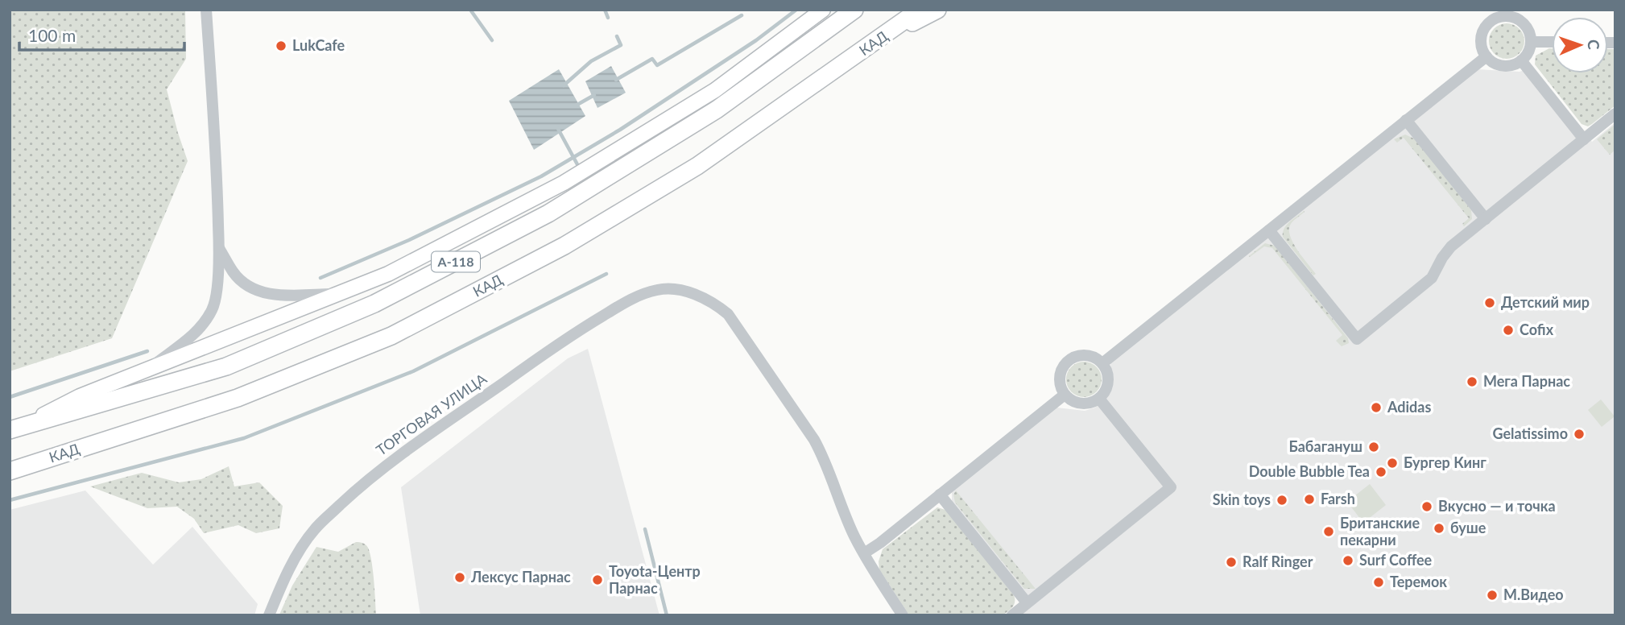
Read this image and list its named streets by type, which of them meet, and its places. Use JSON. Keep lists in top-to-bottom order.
{
  "streets": {
    "highway": ["КАД", "А-118"],
    "street": ["ТОРГОВАЯ УЛИЦА"]
  },
  "places": [
    "LukCafe",
    "Детский мир",
    "Cofix",
    "Мега Парнас",
    "Adidas",
    "Gelatissimo",
    "Бабагануш",
    "Бургер Кинг",
    "Double Bubble Tea",
    "Farsh",
    "Skin toys",
    "Вкусно — и точка",
    "буше",
    "Британские пекарни",
    "Surf Coffee",
    "Ralf Ringer",
    "Лексус Парнас",
    "Toyota-Центр Парнас",
    "Теремок",
    "М.Видео"
  ],
  "scale_bar": "100 m",
  "north": "right"
}
